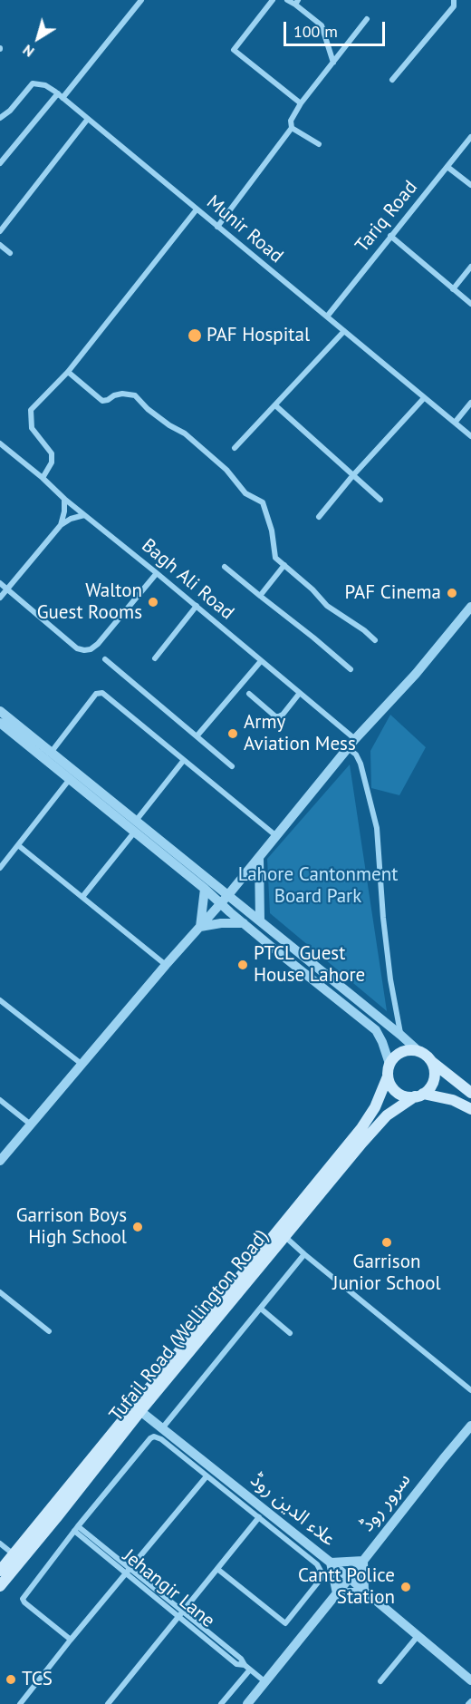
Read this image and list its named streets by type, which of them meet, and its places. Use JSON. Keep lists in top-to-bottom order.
{
  "streets": {
    "main road": ["Tufail Road (Wellington Road)"],
    "street": [
      "Tariq Road",
      "Munir Road",
      "Bagh Ali Road",
      "سرور روڈ",
      "علاء الدین روڈ",
      "Jehangir Lane"
    ]
  },
  "crossings": [
    ["Tariq Road", "Munir Road"],
    ["Tufail Road (Wellington Road)", "علاء الدین روڈ"],
    ["سرور روڈ", "علاء الدین روڈ"],
    ["سرور روڈ", "Jehangir Lane"]
  ],
  "parks": ["Lahore Cantonment Board Park"],
  "places": [
    "PAF Hospital",
    "PAF Cinema",
    "Walton Guest Rooms",
    "Army Aviation Mess",
    "PTCL Guest House Lahore",
    "Garrison Boys High School",
    "Garrison Junior School",
    "Cantt Police Station",
    "TCS"
  ],
  "scale_bar": "100 m",
  "north": "bottom left"
}
